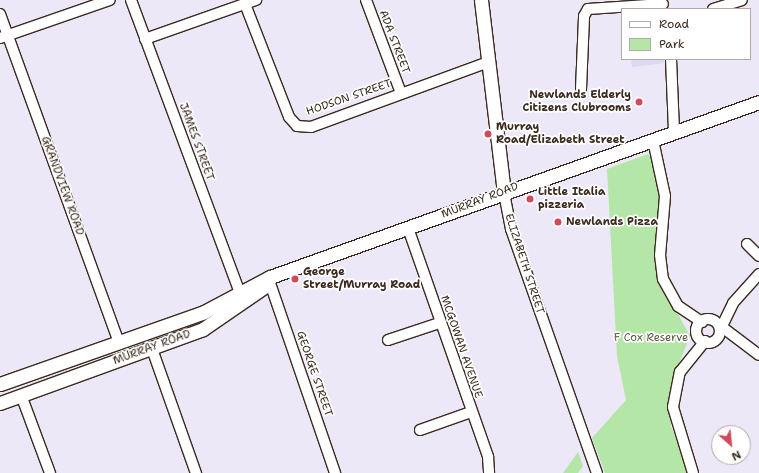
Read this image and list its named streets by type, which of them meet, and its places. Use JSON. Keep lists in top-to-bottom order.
{
  "streets": {
    "main road": ["GRANDVIEW ROAD", "MURRAY ROAD", "ELIZABETH STREET"],
    "street": [
      "ADA STREET",
      "HODSON STREET",
      "JAMES STREET",
      "MCGOWAN AVENUE",
      "GEORGE STREET"
    ]
  },
  "crossings": [
    ["ADA STREET", "HODSON STREET"],
    ["HODSON STREET", "ELIZABETH STREET"],
    ["JAMES STREET", "MURRAY ROAD"],
    ["GRANDVIEW ROAD", "MURRAY ROAD"],
    ["MURRAY ROAD", "ELIZABETH STREET"],
    ["MURRAY ROAD", "MCGOWAN AVENUE"],
    ["MURRAY ROAD", "GEORGE STREET"]
  ],
  "parks": ["F Cox Reserve"],
  "places": [
    "Newlands Elderly Citizens Clubrooms",
    "Murray Road/Elizabeth Street",
    "Little Italia pizzeria",
    "Newlands Pizza",
    "George Street/Murray Road"
  ],
  "legend": ["Road", "Park"],
  "north": "bottom right"
}
